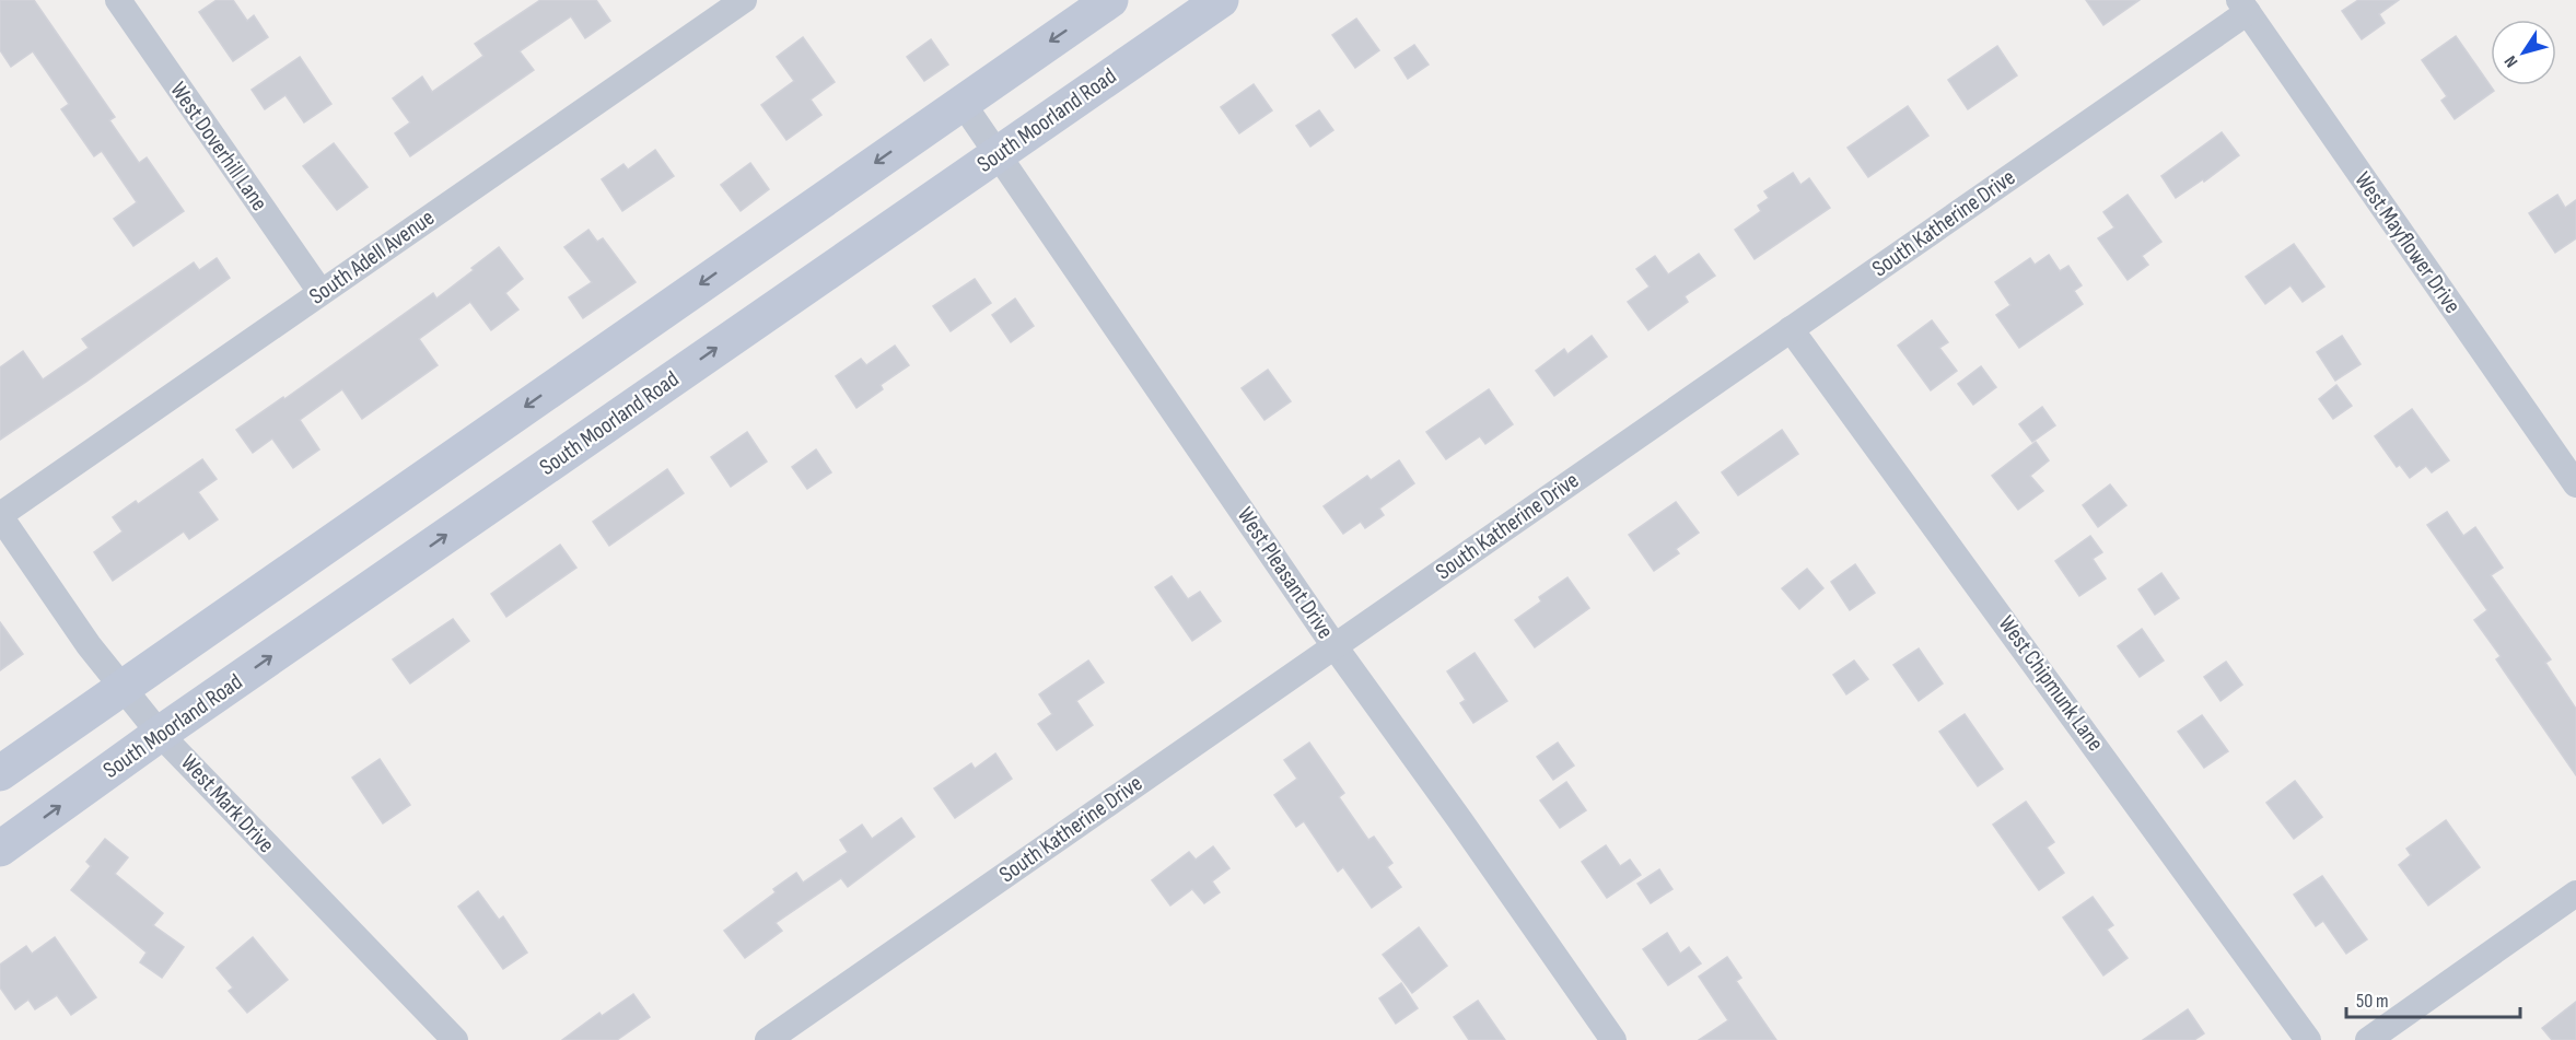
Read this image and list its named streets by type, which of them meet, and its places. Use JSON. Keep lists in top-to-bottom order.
{
  "streets": {
    "main road": ["South Moorland Road"],
    "street": [
      "West Doverhill Lane",
      "South Katherine Drive",
      "West Mayflower Drive",
      "South Adell Avenue",
      "West Pleasant Drive",
      "West Chipmunk Lane",
      "West Mark Drive"
    ]
  },
  "crossings": [
    ["South Moorland Road", "West Pleasant Drive"],
    ["South Moorland Road", "West Mark Drive"],
    ["West Doverhill Lane", "South Adell Avenue"],
    ["South Katherine Drive", "West Mayflower Drive"],
    ["South Katherine Drive", "West Pleasant Drive"],
    ["South Katherine Drive", "West Chipmunk Lane"],
    ["South Adell Avenue", "West Mark Drive"]
  ],
  "scale_bar": "50 m",
  "north": "bottom left"
}
